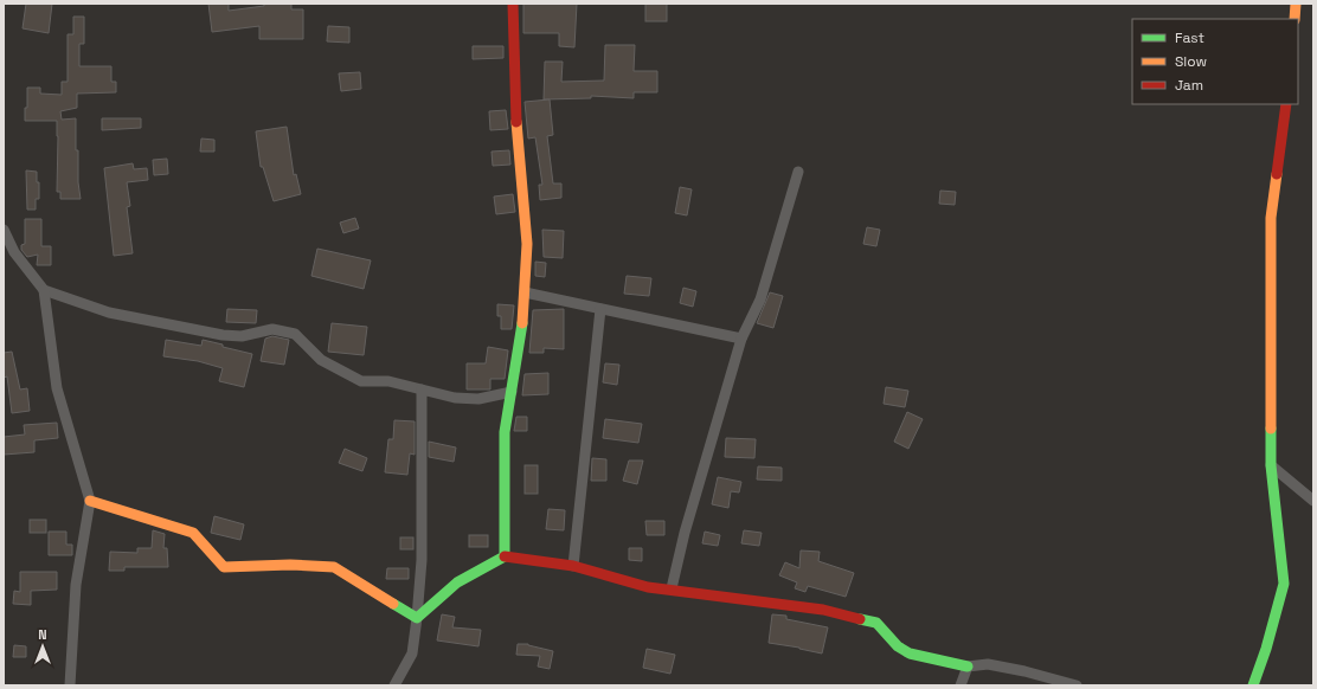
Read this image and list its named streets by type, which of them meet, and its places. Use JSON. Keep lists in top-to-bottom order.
{
  "legend": ["Fast", "Slow", "Jam"],
  "north": "top"
}
